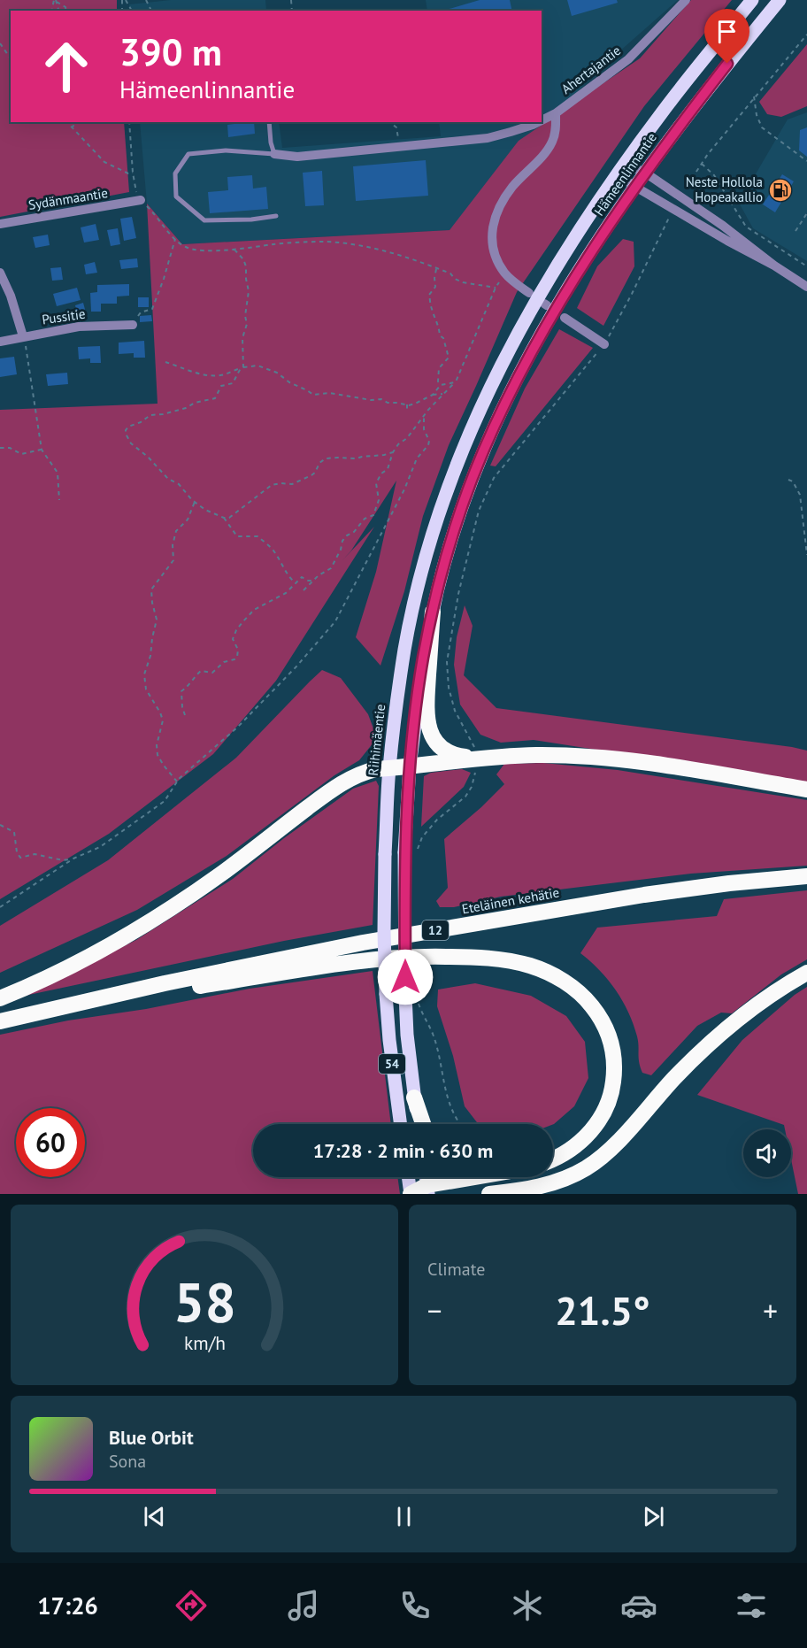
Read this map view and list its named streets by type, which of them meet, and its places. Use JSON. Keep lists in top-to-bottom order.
{
  "streets": {
    "highway": ["Eteläinen kehätie", "12"],
    "main road": ["Hämeenlinnantie", "Riihimäentie", "54"],
    "street": ["Ahertajantie", "Sydänmaantie", "Pussitie"]
  },
  "crossings": [
    ["Hämeenlinnantie", "Riihimäentie"],
    ["Eteläinen kehätie", "12"]
  ],
  "places": {
    "fuel station": ["Neste Hollola Hopeakallio"]
  },
  "page": {
    "turn": ["390 m", "Hämeenlinnantie"],
    "limit": "60",
    "trip": "17:28 · 2 min · 630 m",
    "tile": "Climate",
    "heat": ["−", "21.5°", "+"],
    "song": ["Blue Orbit", "Sona"],
    "tabs": "17:26",
    "gauge": ["58", "km/h"]
  }
}
